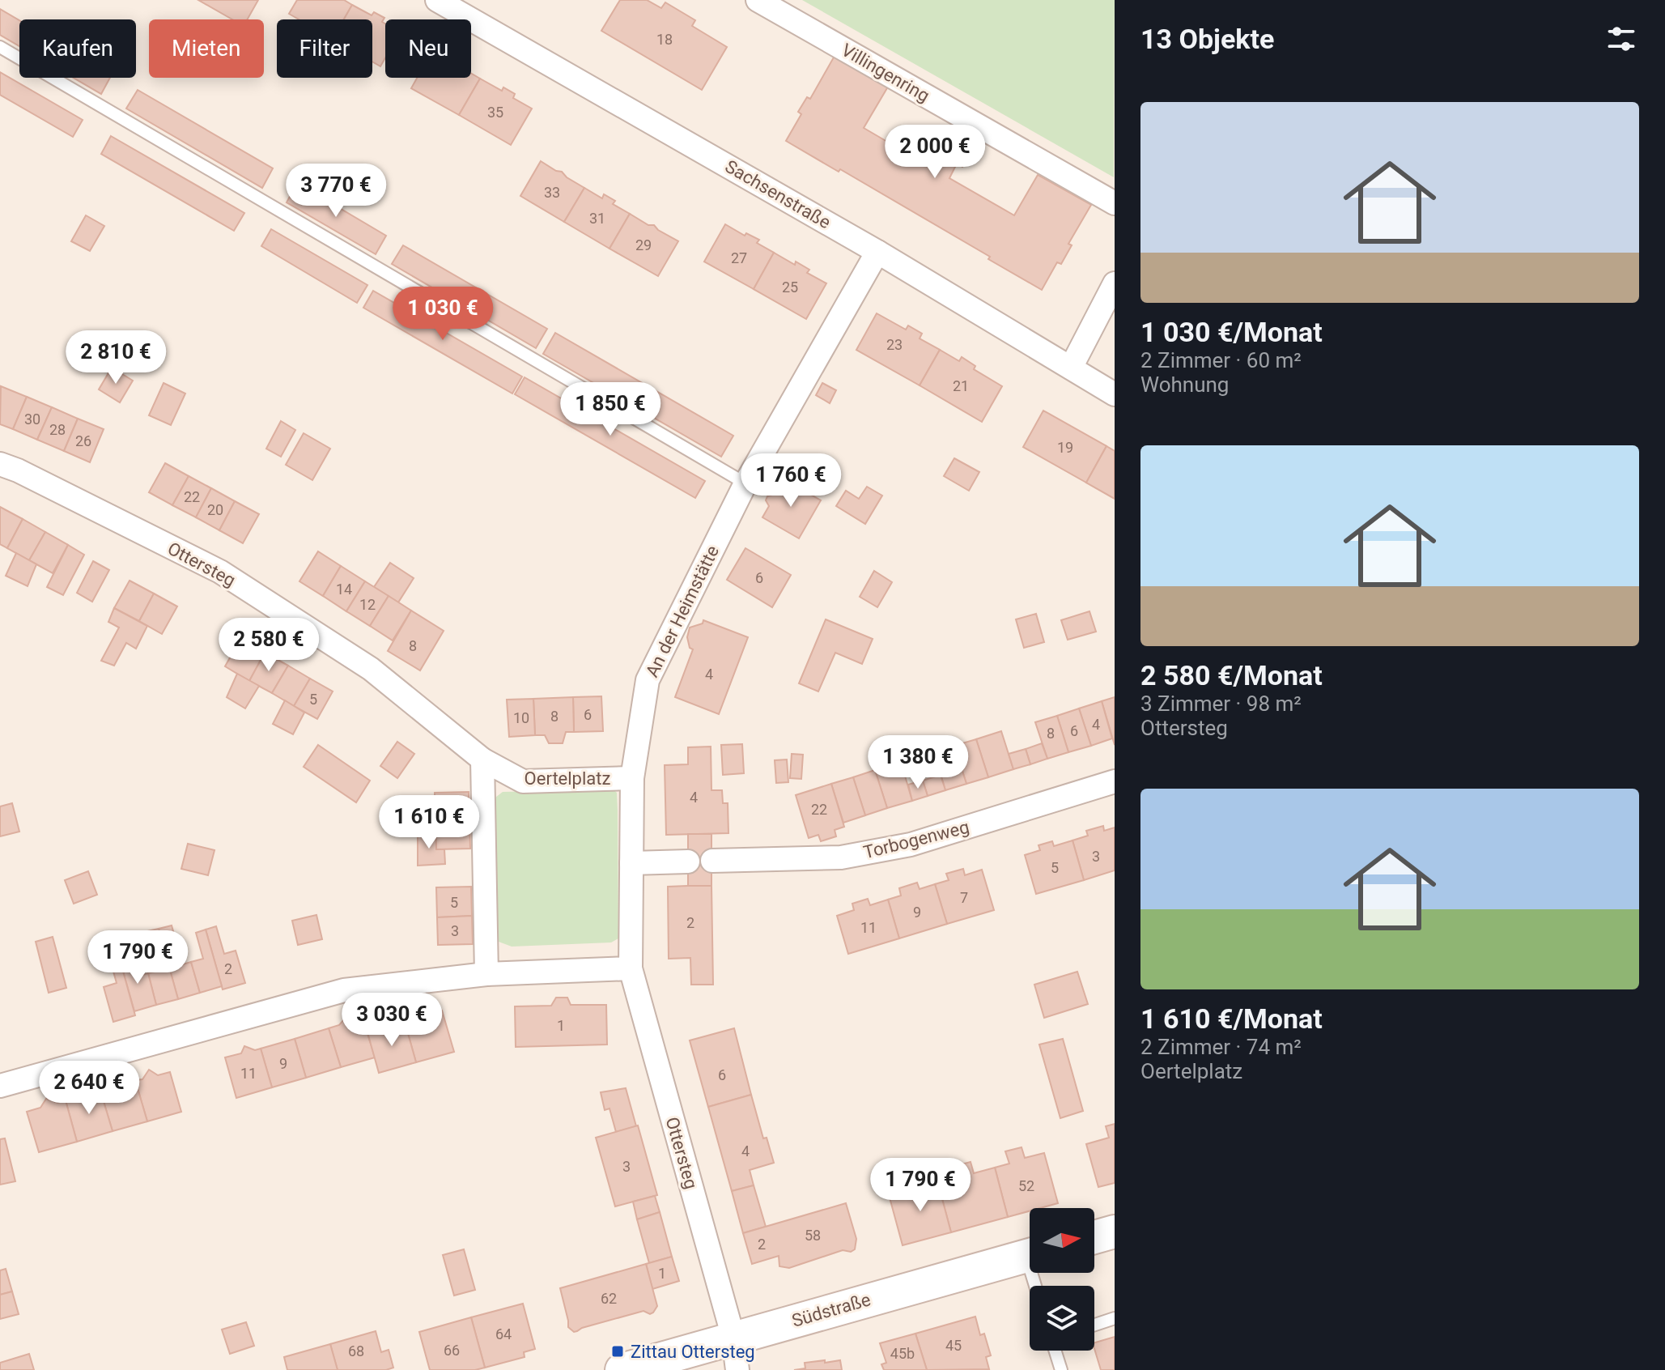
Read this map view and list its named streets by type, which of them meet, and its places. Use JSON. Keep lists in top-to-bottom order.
{
  "streets": {
    "main road": ["Südstraße"],
    "street": [
      "Villingenring",
      "Sachsenstraße",
      "Ottersteg",
      "An der Heimstätte",
      "Oertelplatz",
      "Torbogenweg"
    ]
  },
  "crossings": [
    ["Sachsenstraße", "An der Heimstätte"],
    ["Ottersteg", "Oertelplatz"],
    ["Ottersteg", "Südstraße"],
    ["An der Heimstätte", "Oertelplatz"]
  ],
  "places": {
    "transit": ["Zittau Ottersteg"]
  },
  "house_numbers": [
    "18",
    "35",
    "33",
    "31",
    "29",
    "27",
    "25",
    "23",
    "21",
    "30",
    "28",
    "26",
    "19",
    "22",
    "20",
    "6",
    "14",
    "12",
    "8",
    "4",
    "5",
    "6",
    "8",
    "10",
    "4",
    "6",
    "8",
    "4",
    "22",
    "3",
    "5",
    "7",
    "5",
    "9",
    "2",
    "11",
    "3",
    "2",
    "1",
    "9",
    "11",
    "6",
    "4",
    "3",
    "52",
    "58",
    "2",
    "1",
    "62",
    "64",
    "45",
    "66",
    "68",
    "45b"
  ],
  "north": "right",
  "page": {
    "heading": "13 Objekte",
    "chip": [
      "Kaufen",
      "Mieten",
      "Filter",
      "Neu"
    ],
    "list": [
      {
        "name": "1 030 €/Monat",
        "note": "2 Zimmer · 60 m² · Wohnung"
      },
      {
        "name": "2 580 €/Monat",
        "note": "3 Zimmer · 98 m² · Ottersteg"
      },
      {
        "name": "1 610 €/Monat",
        "note": "2 Zimmer · 74 m² · Oertelplatz"
      }
    ],
    "price": [
      "2 000 €",
      "3 770 €",
      "1 030 €",
      "2 810 €",
      "1 850 €",
      "1 760 €",
      "2 580 €",
      "1 380 €",
      "1 610 €",
      "1 790 €",
      "3 030 €",
      "2 640 €",
      "1 790 €"
    ]
  }
}
